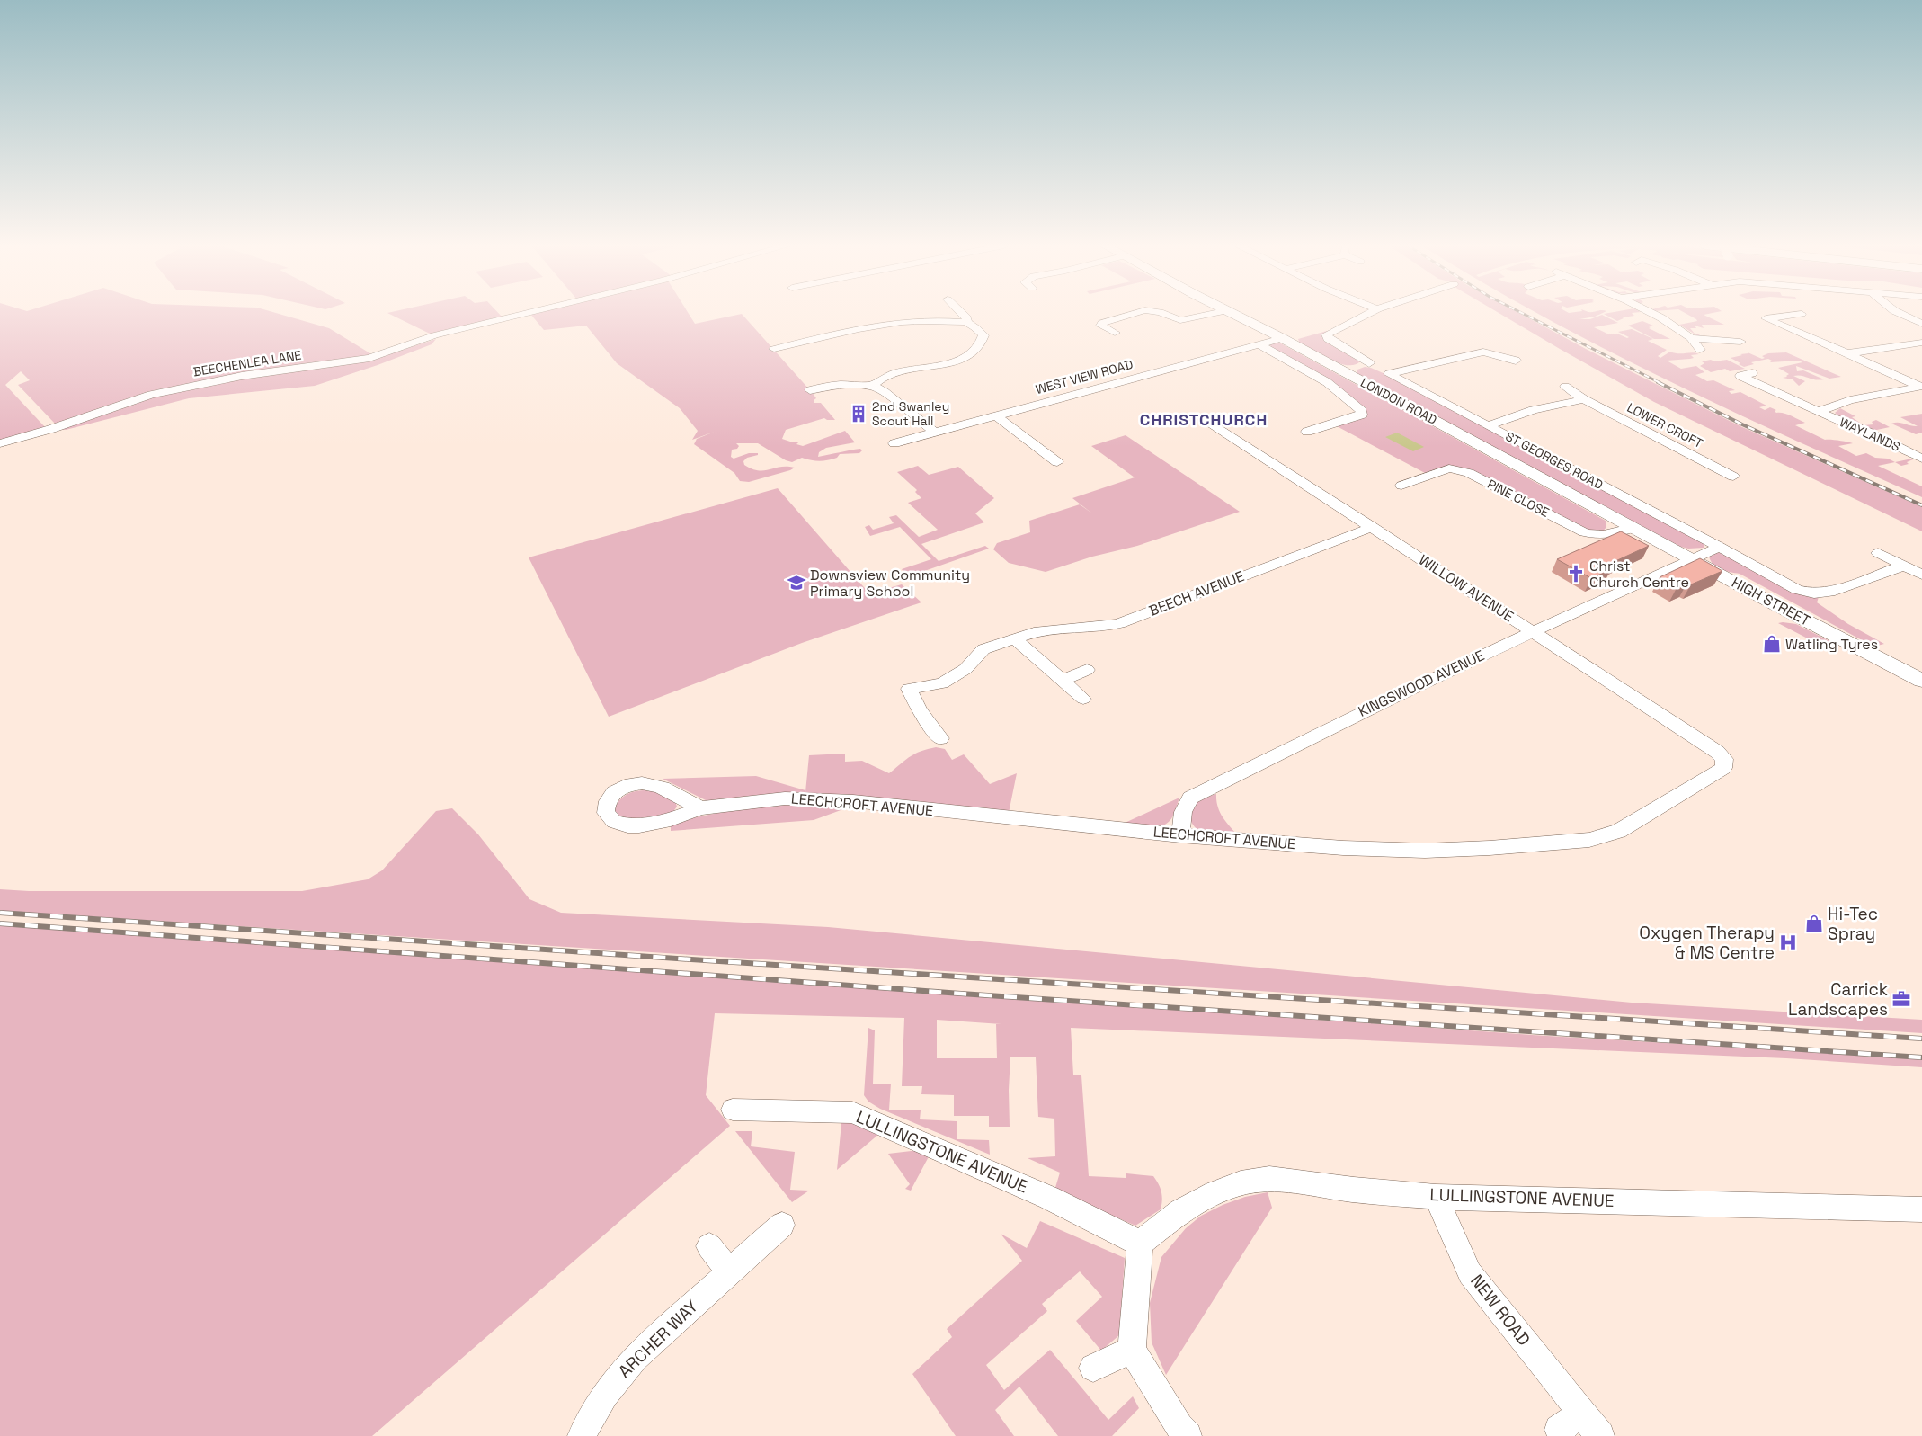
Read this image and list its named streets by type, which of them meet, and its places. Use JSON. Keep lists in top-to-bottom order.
{
  "streets": {
    "main road": ["LONDON ROAD", "HIGH STREET"],
    "street": [
      "BEECHENLEA LANE",
      "WEST VIEW ROAD",
      "LOWER CROFT",
      "WAYLANDS",
      "ST GEORGES ROAD",
      "PINE CLOSE",
      "WILLOW AVENUE",
      "BEECH AVENUE",
      "KINGSWOOD AVENUE",
      "LEECHCROFT AVENUE",
      "LULLINGSTONE AVENUE",
      "NEW ROAD",
      "ARCHER WAY"
    ]
  },
  "crossings": [
    ["WEST VIEW ROAD", "LONDON ROAD"],
    ["LONDON ROAD", "PINE CLOSE"],
    ["LONDON ROAD", "HIGH STREET"],
    ["LONDON ROAD", "KINGSWOOD AVENUE"],
    ["WILLOW AVENUE", "BEECH AVENUE"],
    ["WILLOW AVENUE", "KINGSWOOD AVENUE"],
    ["WILLOW AVENUE", "LEECHCROFT AVENUE"],
    ["HIGH STREET", "KINGSWOOD AVENUE"],
    ["KINGSWOOD AVENUE", "LEECHCROFT AVENUE"],
    ["LULLINGSTONE AVENUE", "NEW ROAD"]
  ],
  "districts": ["CHRISTCHURCH"],
  "places": {
    "building": ["2nd Swanley Scout Hall"],
    "church": ["Christ Church Centre"],
    "school or university": ["Downsview Community Primary School"],
    "shop": ["Watling Tyres", "Hi-Tec Spray"],
    "hospital": ["Oxygen Therapy & MS Centre"],
    "office": ["Carrick Landscapes"]
  }
}
